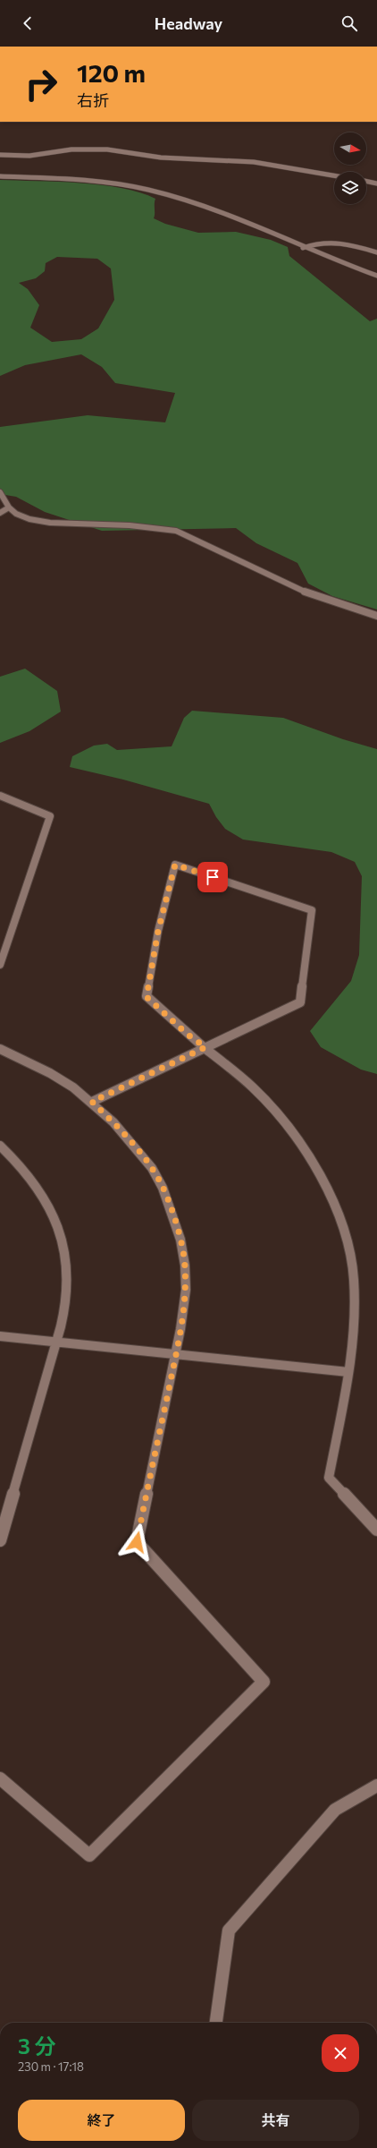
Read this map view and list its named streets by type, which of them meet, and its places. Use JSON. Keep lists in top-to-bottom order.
{
  "north": "right",
  "page": {
    "header": "Headway",
    "turn": ["120 m", "右折"],
    "heading": ["3 分", "230 m · 17:18"],
    "buttons": ["終了", "共有"]
  }
}
